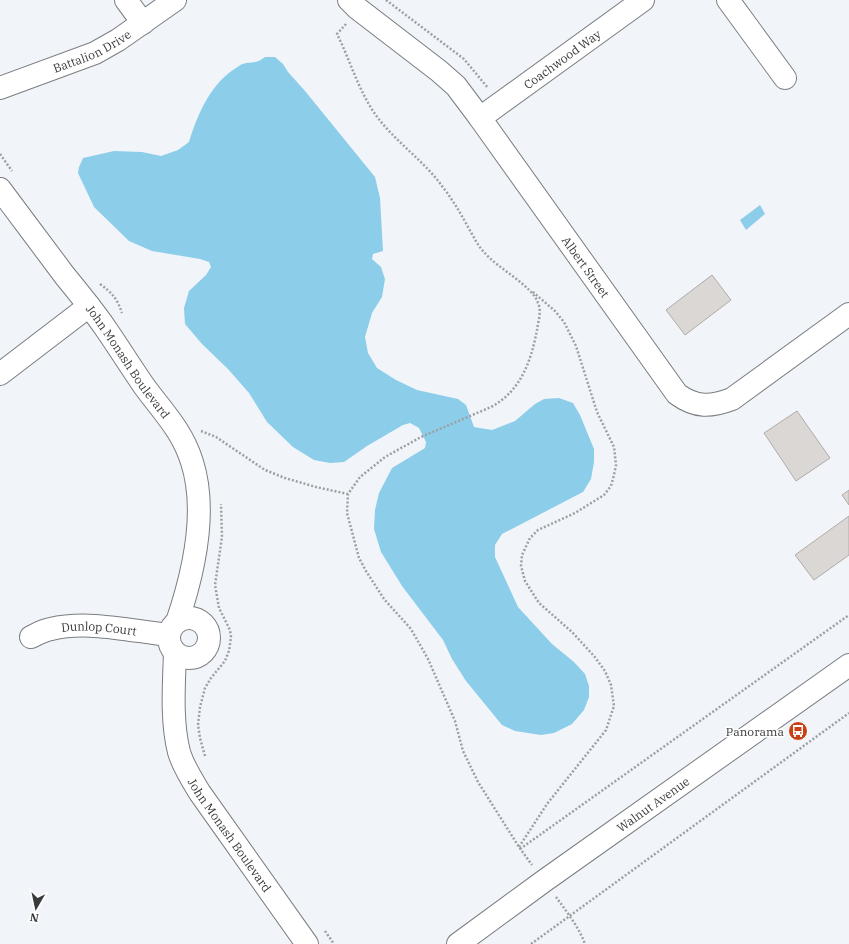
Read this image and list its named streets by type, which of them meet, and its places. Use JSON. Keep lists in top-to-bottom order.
{
  "streets": {
    "street": [
      "Battalion Drive",
      "Coachwood Way",
      "Albert Street",
      "John Monash Boulevard",
      "Dunlop Court",
      "Walnut Avenue"
    ]
  },
  "crossings": [
    ["Coachwood Way", "Albert Street"],
    ["John Monash Boulevard", "Dunlop Court"]
  ],
  "places": {
    "bus stop": ["Panorama"]
  },
  "north": "bottom"
}
